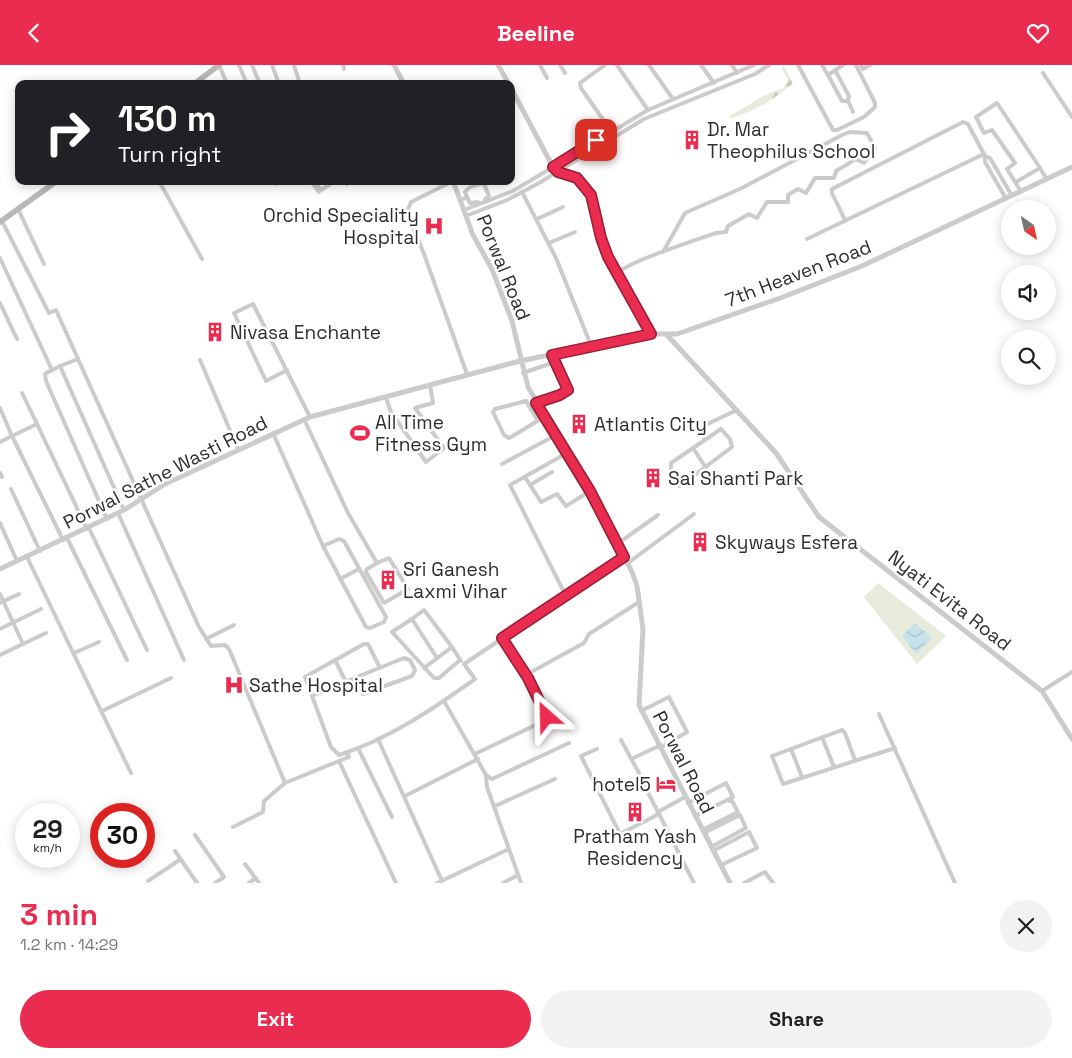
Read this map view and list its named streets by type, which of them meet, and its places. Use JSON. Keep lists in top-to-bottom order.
{
  "streets": {
    "street": [
      "Porwal Road",
      "7th Heaven Road",
      "Porwal Sathe Wasti Road",
      "Nyati Evita Road"
    ]
  },
  "crossings": [
    ["Porwal Road", "7th Heaven Road"],
    ["Porwal Road", "Porwal Sathe Wasti Road"],
    ["7th Heaven Road", "Porwal Sathe Wasti Road"],
    ["7th Heaven Road", "Nyati Evita Road"]
  ],
  "places": {
    "building": [
      "Dr. Mar Theophilus School",
      "Nivasa Enchante",
      "Atlantis City",
      "Sai Shanti Park",
      "Skyways Esfera",
      "Sri Ganesh Laxmi Vihar",
      "Pratham Yash Residency"
    ],
    "hospital": ["Orchid Speciality Hospital", "Sathe Hospital"],
    "sports": ["All Time Fitness Gym"],
    "hotel": ["hotel5"]
  },
  "north": "bottom right",
  "page": {
    "header": "Beeline",
    "turn": ["130 m", "Turn right"],
    "speed": "29 km/h",
    "limit": "30",
    "heading": ["3 min", "1.2 km · 14:29"],
    "buttons": ["Exit", "Share"]
  }
}
